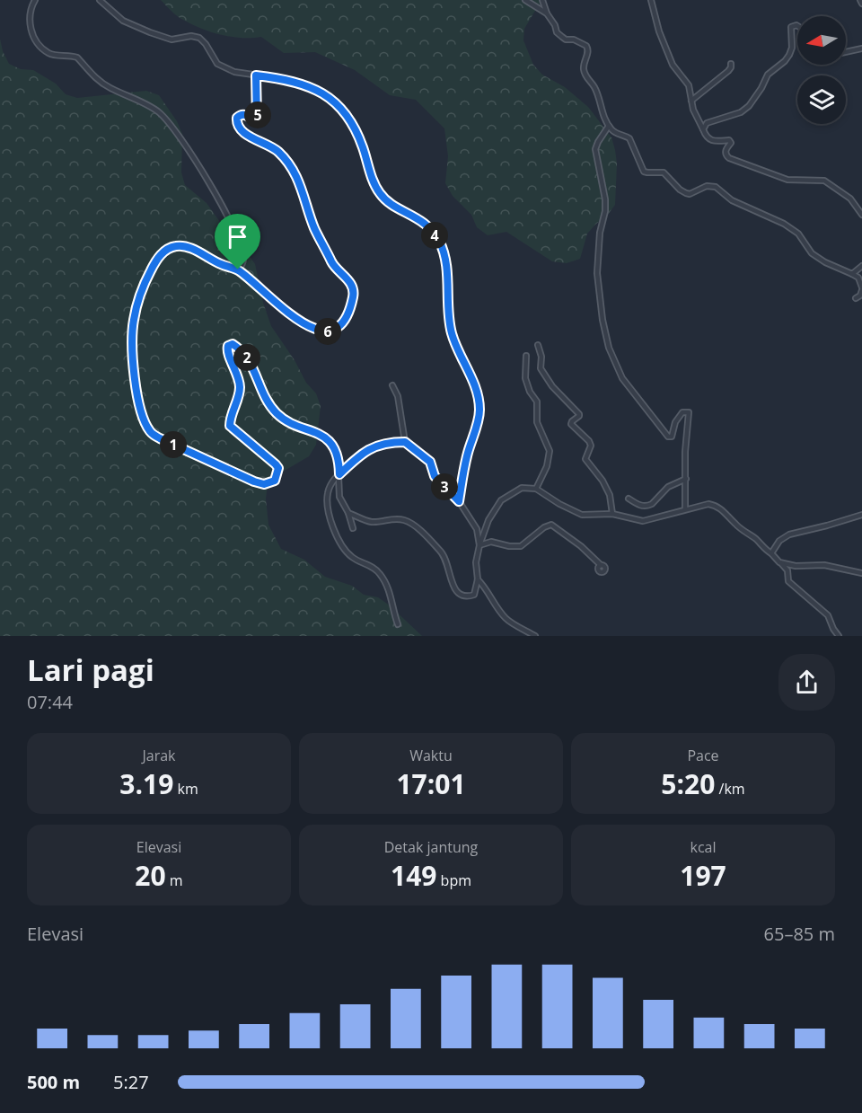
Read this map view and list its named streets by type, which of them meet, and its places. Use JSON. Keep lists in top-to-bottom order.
{
  "north": "left",
  "page": {
    "pins": [
      "5",
      "4",
      "6",
      "2",
      "1",
      "3"
    ],
    "heading": ["Lari pagi", "07:44"],
    "stats": [
      ["Jarak", "3.19 km"],
      ["Waktu", "17:01"],
      ["Pace", "5:20 /km"],
      ["Elevasi", "20 m"],
      ["Detak jantung", "149 bpm"],
      ["kcal", "197"]
    ],
    "chart": ["Elevasi", "65–85 m"],
    "list": [
      {
        "name": "500 m",
        "note": "5:27"
      }
    ]
  }
}
